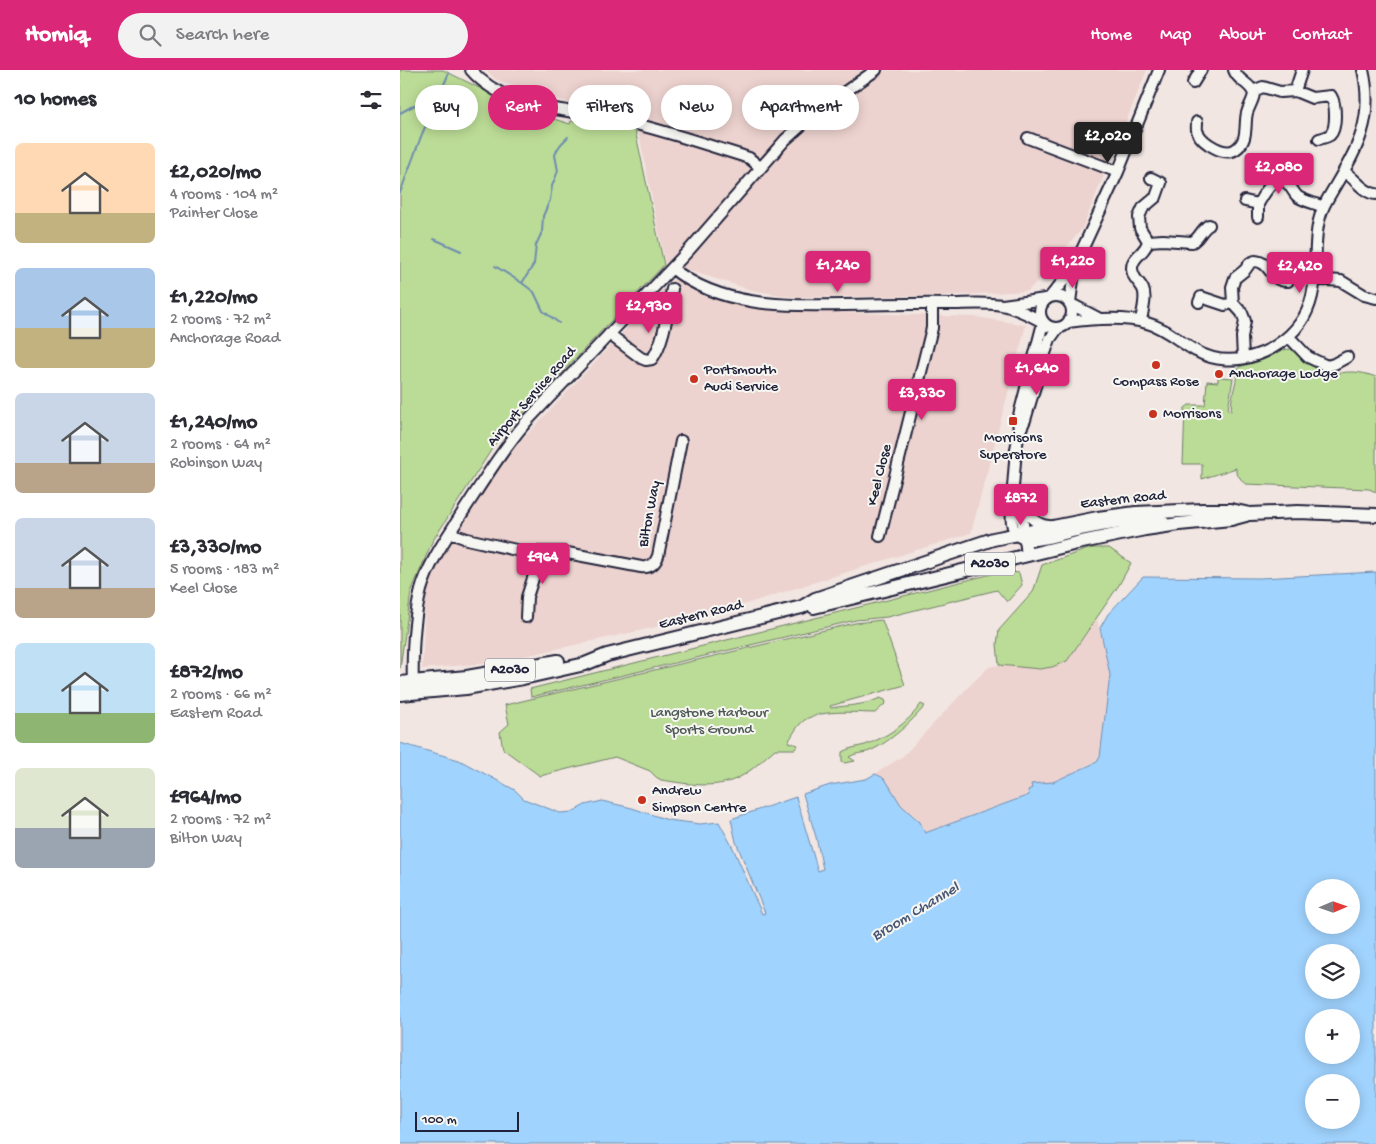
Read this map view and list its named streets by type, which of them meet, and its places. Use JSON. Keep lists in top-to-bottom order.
{
  "streets": {
    "main road": ["Eastern Road", "A2030"],
    "street": ["Airport Service Road", "Keel Close", "Bilton Way"]
  },
  "crossings": [
    ["Airport Service Road", "Eastern Road"],
    ["Airport Service Road", "Bilton Way"]
  ],
  "water": ["Broom Channel"],
  "parks": ["Langstone Harbour Sports Ground"],
  "places": {
    "other": [
      "Compass Rose",
      "Anchorage Lodge",
      "Portsmouth Audi Service",
      "Morrisons",
      "Andrew Simpson Centre"
    ],
    "transit": ["Morrisons Superstore"]
  },
  "scale_bar": "100 m",
  "north": "right",
  "page": {
    "header": "Homiq",
    "search": "Search here",
    "nav": [
      "Home",
      "Map",
      "About",
      "Contact"
    ],
    "heading": "10 homes",
    "chip": [
      "Buy",
      "Rent",
      "Filters",
      "New",
      "Apartment"
    ],
    "price": [
      "£2,020",
      "£2,080",
      "£1,220",
      "£1,240",
      "£2,420",
      "£2,930",
      "£1,640",
      "£3,330",
      "£872",
      "£964"
    ],
    "list": [
      {
        "name": "£2,020/mo",
        "note": "4 rooms · 104 m² · Painter Close"
      },
      {
        "name": "£1,220/mo",
        "note": "2 rooms · 72 m² · Anchorage Road"
      },
      {
        "name": "£1,240/mo",
        "note": "2 rooms · 64 m² · Robinson Way"
      },
      {
        "name": "£3,330/mo",
        "note": "5 rooms · 183 m² · Keel Close"
      },
      {
        "name": "£872/mo",
        "note": "2 rooms · 66 m² · Eastern Road"
      },
      {
        "name": "£964/mo",
        "note": "2 rooms · 72 m² · Bilton Way"
      }
    ],
    "map_buttons": ["+", "−"],
    "scale": "100 m"
  }
}
